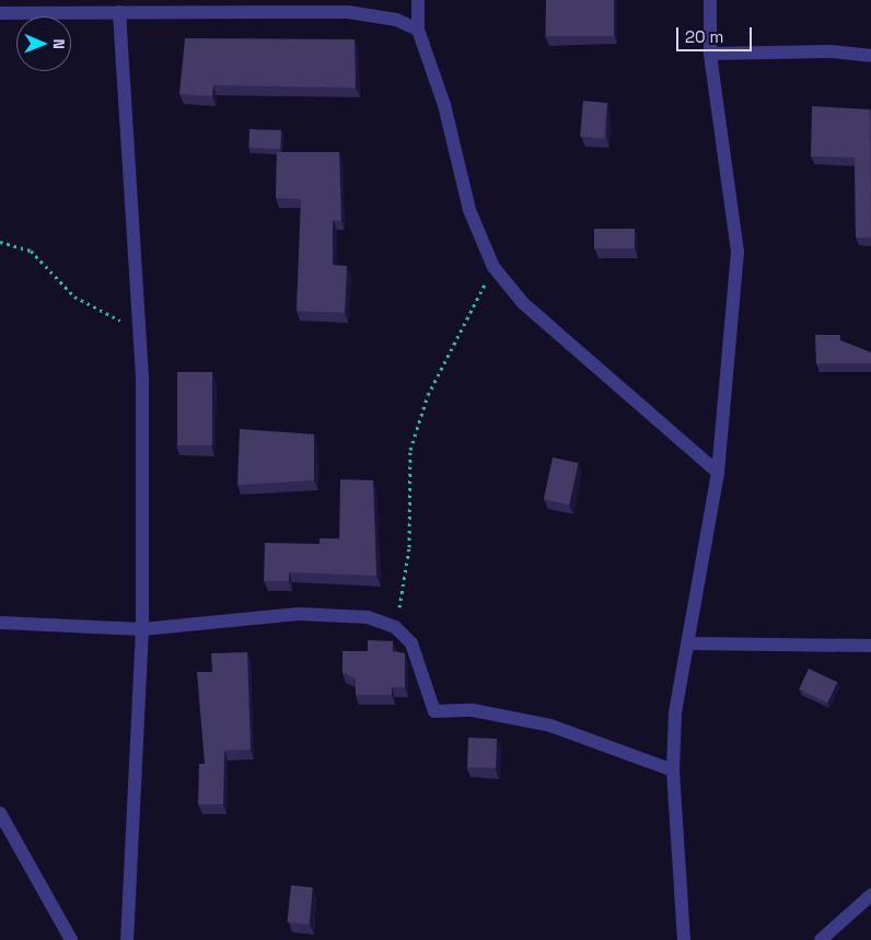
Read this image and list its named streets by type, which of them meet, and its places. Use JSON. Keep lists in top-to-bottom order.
{
  "scale_bar": "20 m",
  "north": "right"
}
